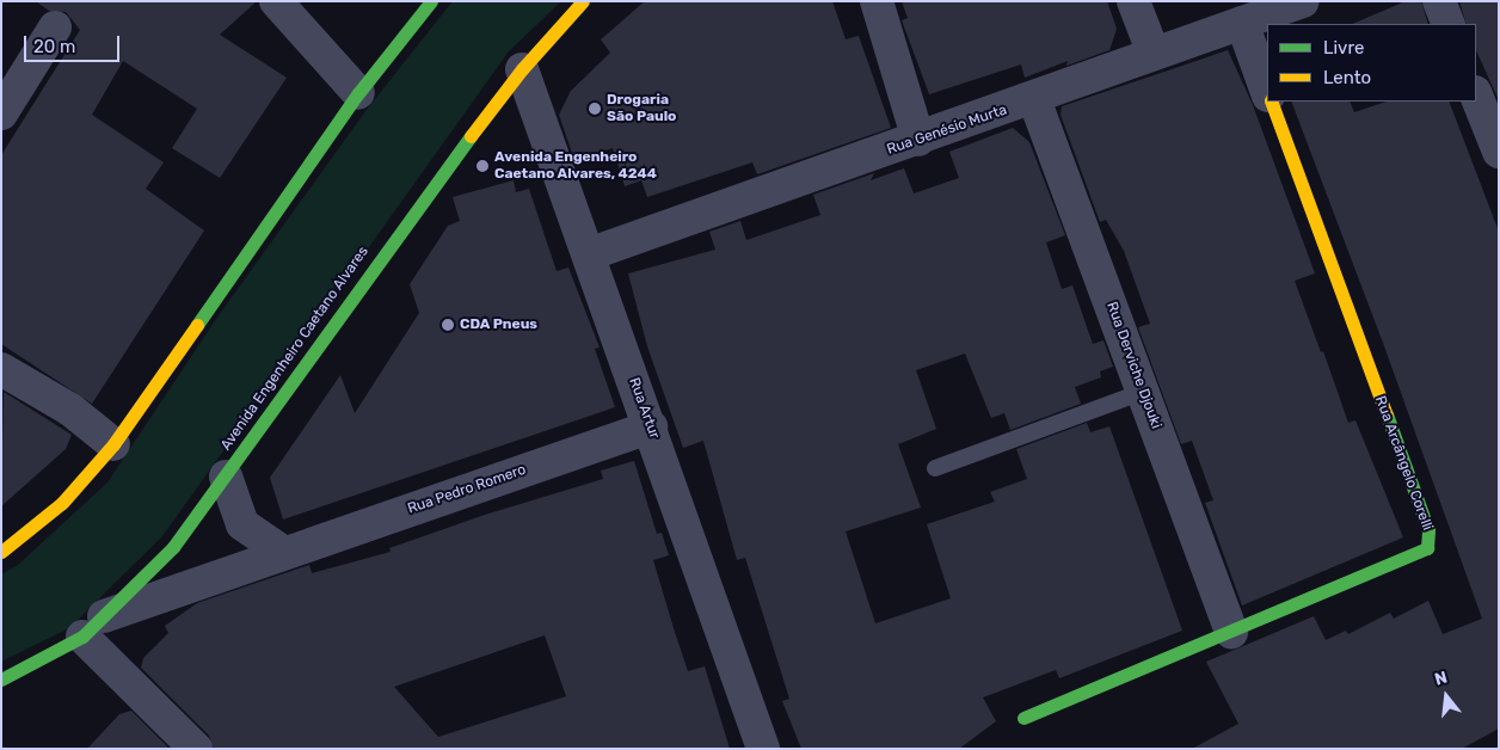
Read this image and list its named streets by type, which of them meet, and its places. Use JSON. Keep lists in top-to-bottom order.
{
  "streets": {
    "main road": ["Avenida Engenheiro Caetano Alvares", "Rua Arcângelo Corelli"],
    "street": [
      "Rua Genésio Murta",
      "Rua Derviche Djouki",
      "Rua Artur",
      "Rua Pedro Romero"
    ]
  },
  "crossings": [
    ["Rua Genésio Murta", "Rua Derviche Djouki"],
    ["Rua Genésio Murta", "Rua Artur"],
    ["Avenida Engenheiro Caetano Alvares", "Rua Artur"],
    ["Avenida Engenheiro Caetano Alvares", "Rua Pedro Romero"],
    ["Rua Derviche Djouki", "Rua Arcângelo Corelli"],
    ["Rua Artur", "Rua Pedro Romero"]
  ],
  "places": ["Drogaria São Paulo", "Avenida Engenheiro Caetano Alvares, 4244", "CDA Pneus"],
  "legend": ["Livre", "Lento"],
  "scale_bar": "20 m",
  "north": "top"
}
